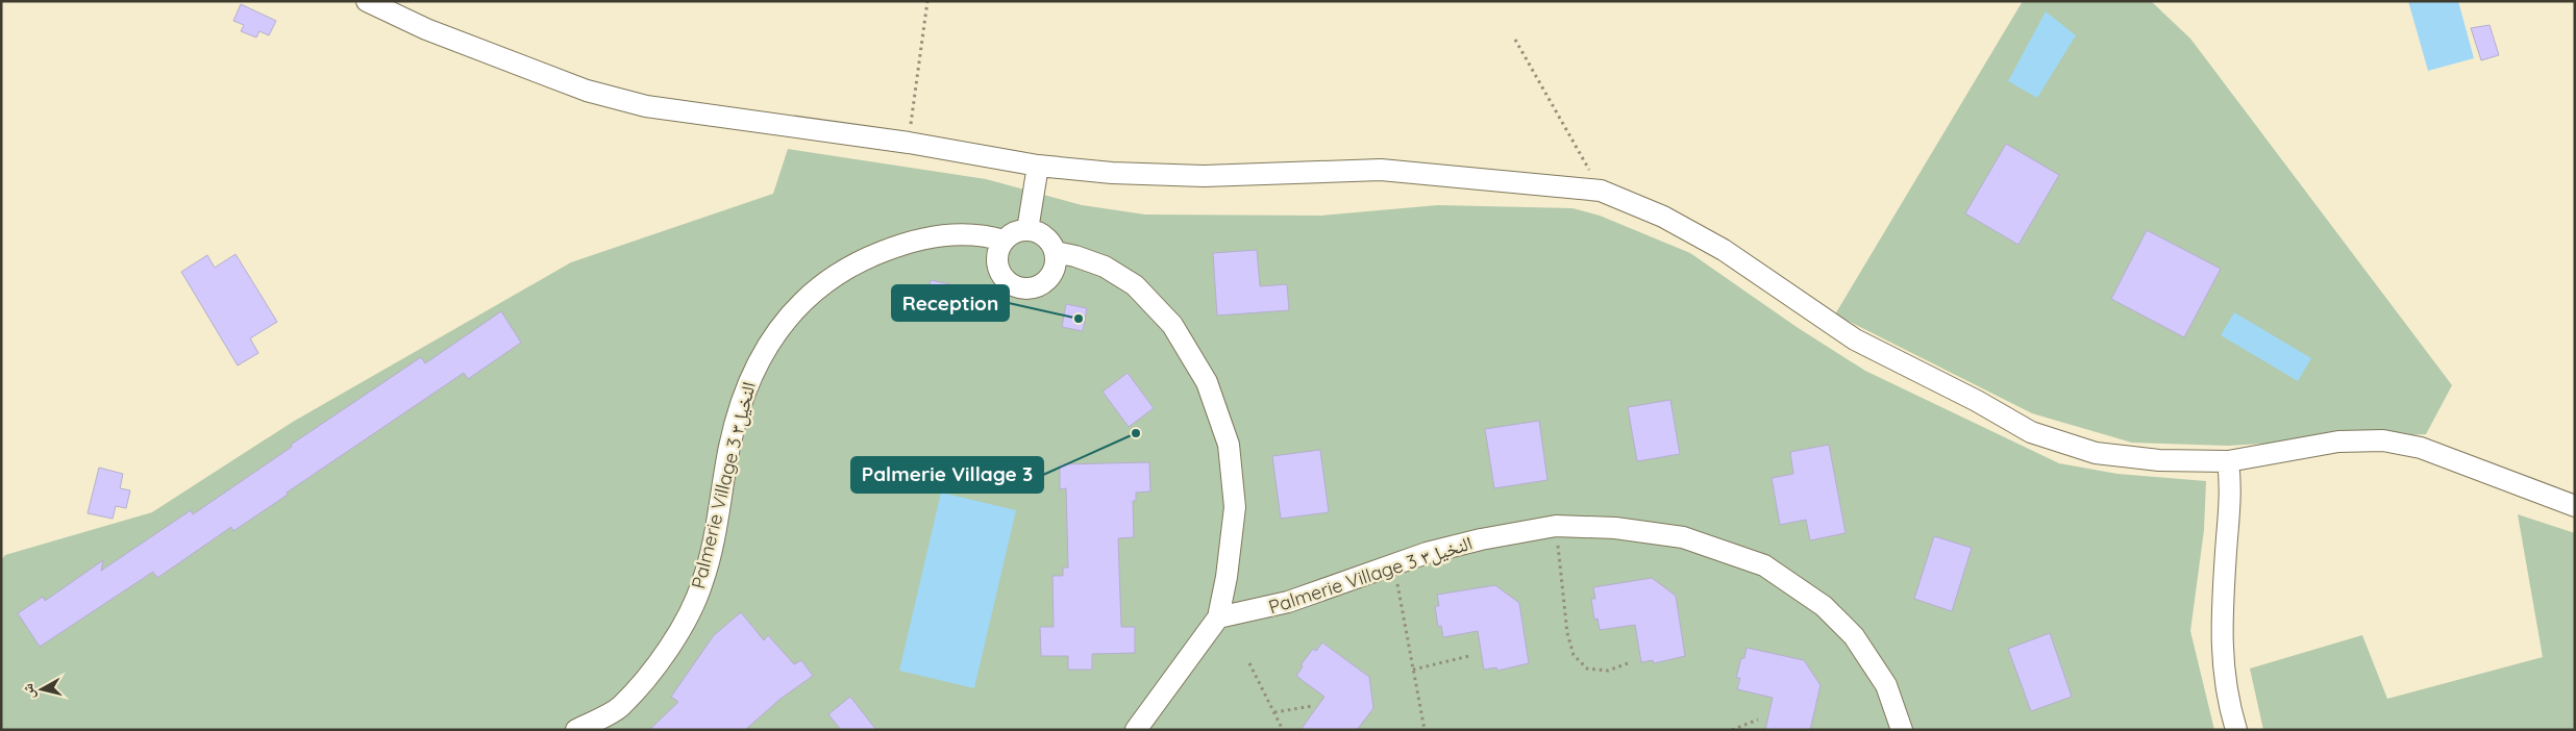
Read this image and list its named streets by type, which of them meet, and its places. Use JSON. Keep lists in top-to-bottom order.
{
  "streets": {
    "street": ["Palmerie Village 3 النخيل٣"]
  },
  "places": ["Reception", "Palmerie Village 3"],
  "north": "left"
}
